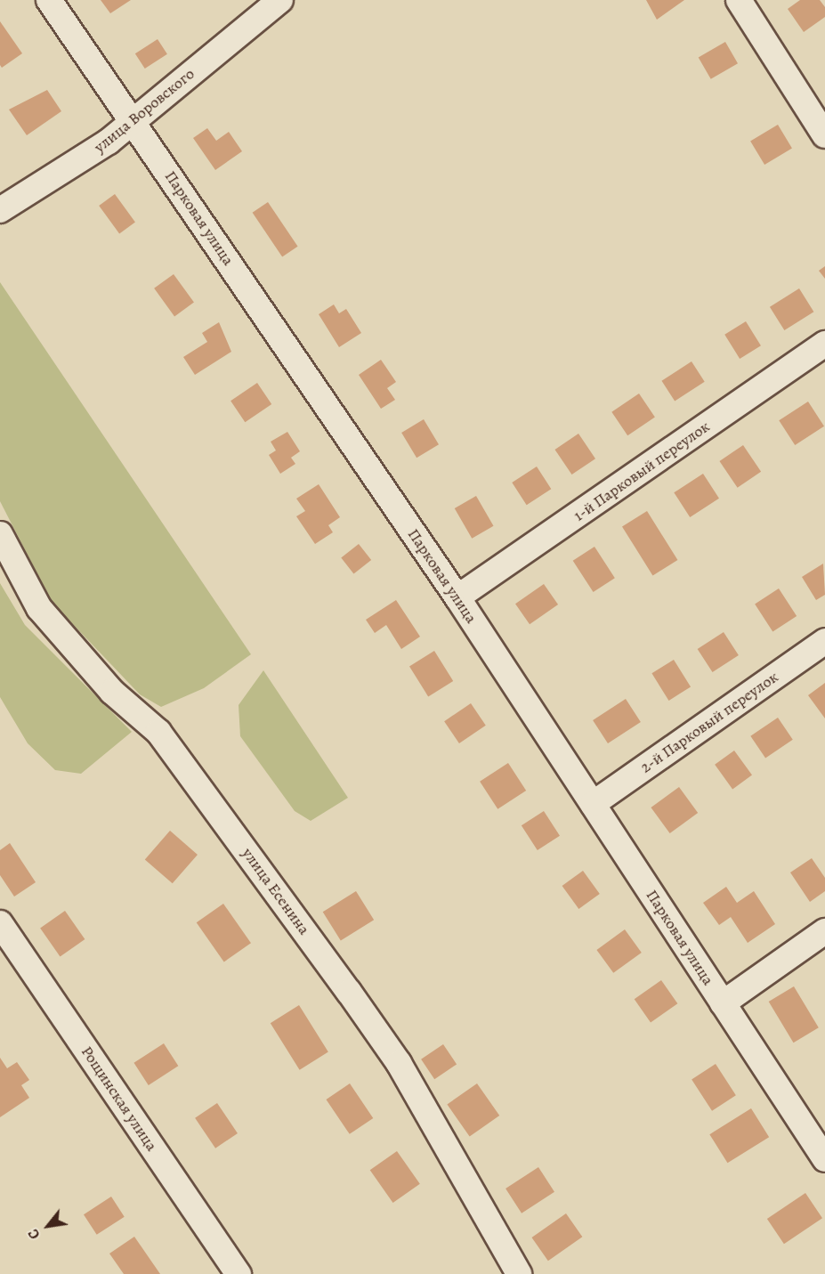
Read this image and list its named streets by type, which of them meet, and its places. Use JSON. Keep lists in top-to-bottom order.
{
  "streets": {
    "street": [
      "улица Воровского",
      "Парковая улица",
      "1-й Парковый переулок",
      "2-й Парковый переулок",
      "улица Есенина",
      "Рощинская улица"
    ]
  },
  "crossings": [
    ["улица Воровского", "Парковая улица"],
    ["Парковая улица", "1-й Парковый переулок"],
    ["Парковая улица", "2-й Парковый переулок"]
  ],
  "north": "bottom left"
}
